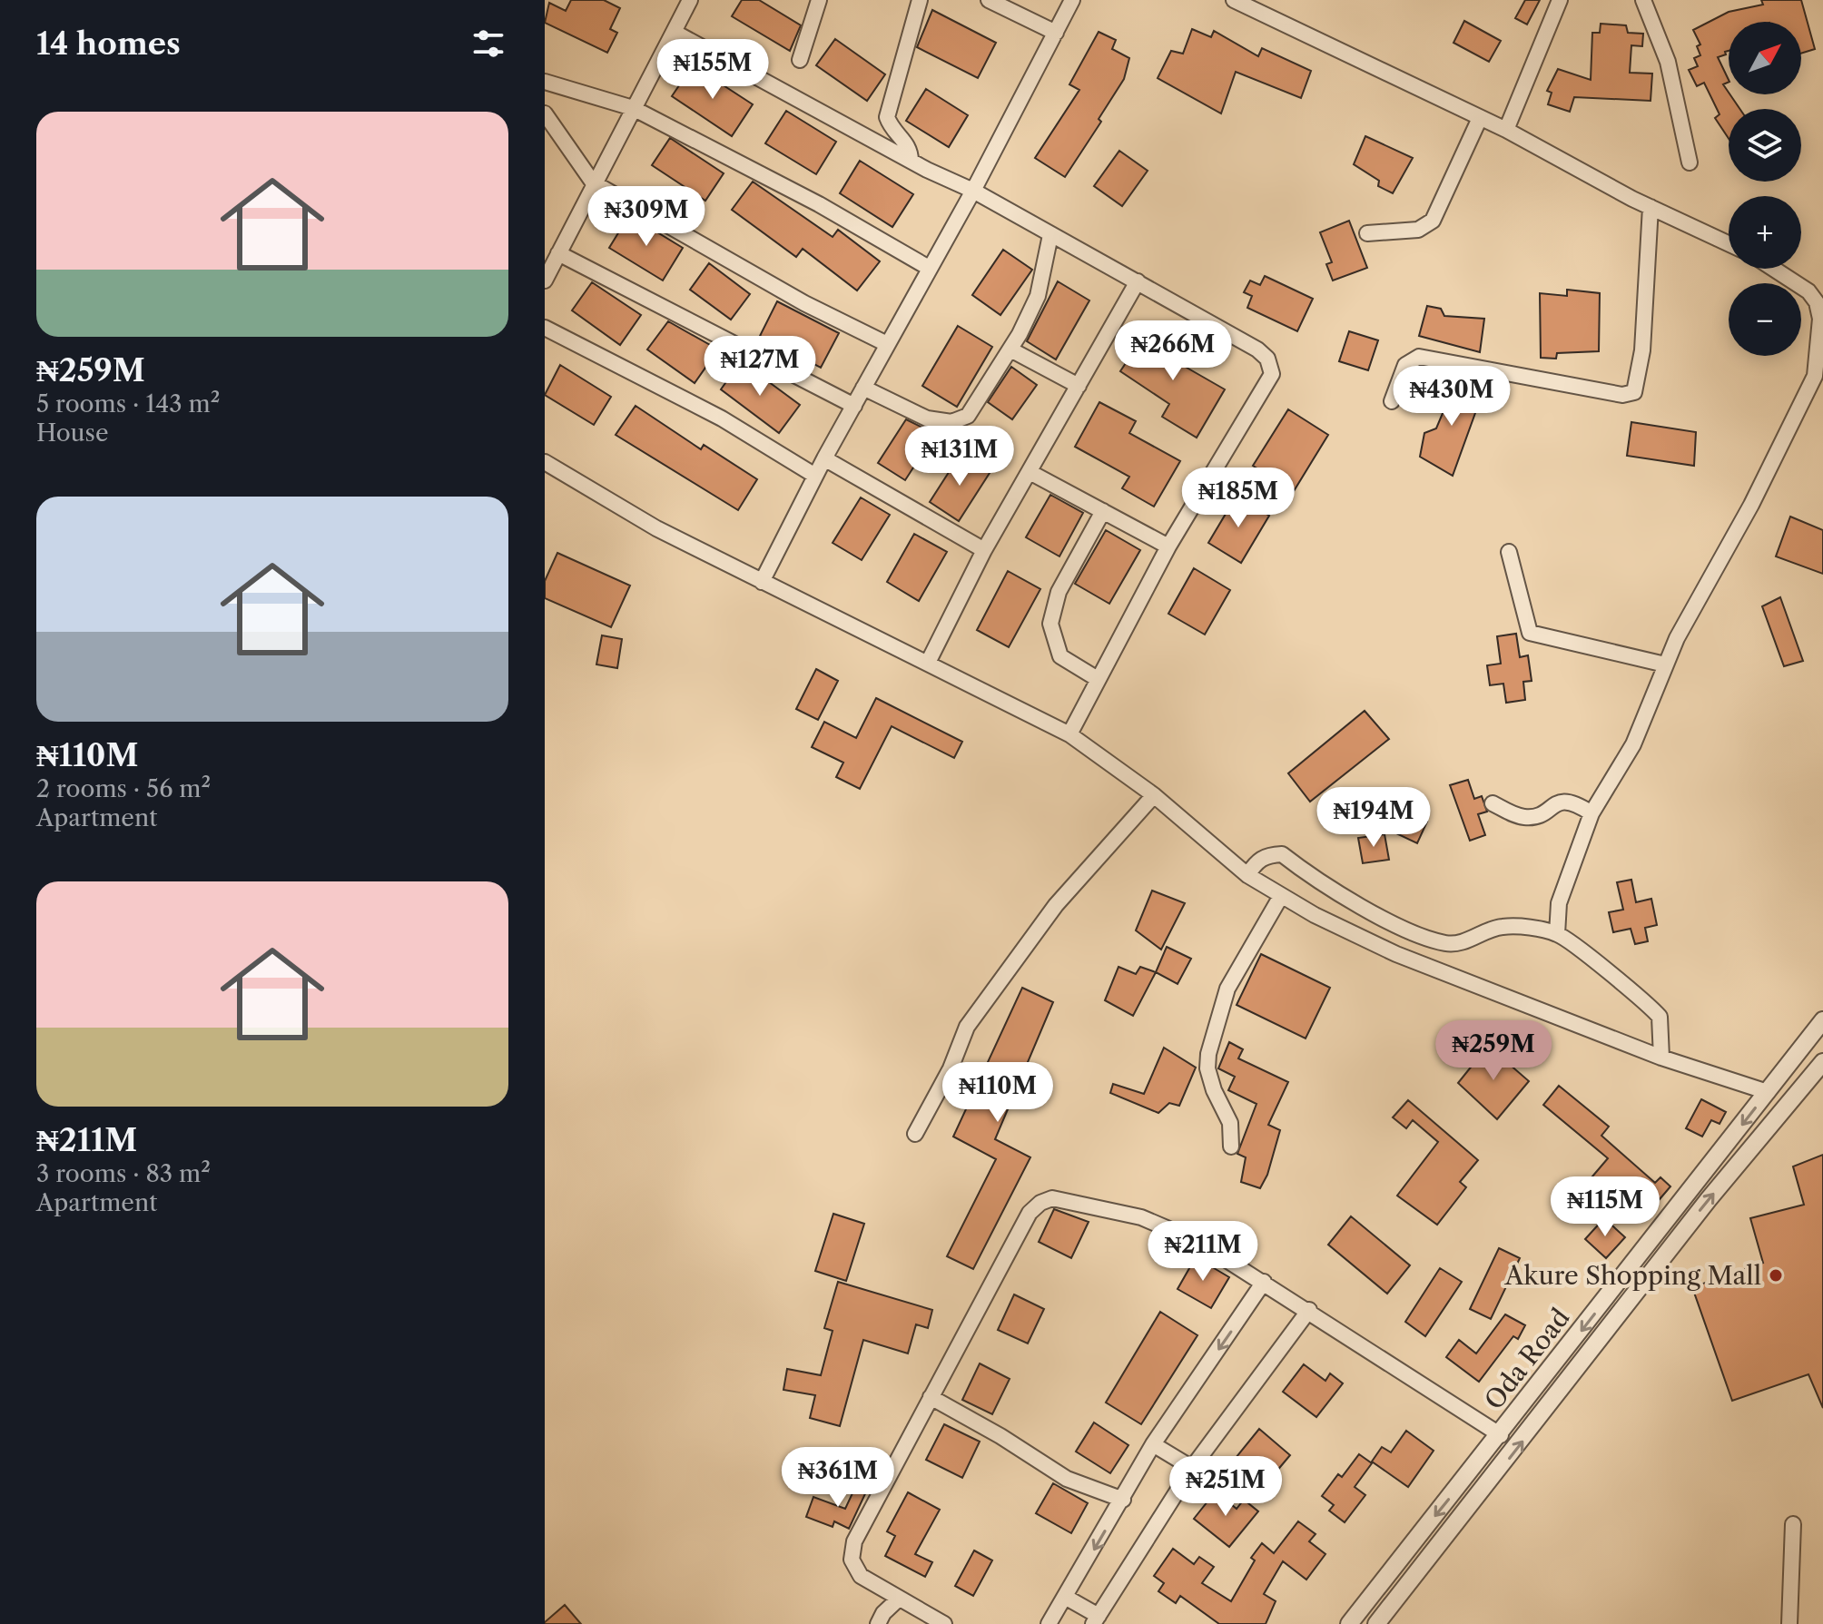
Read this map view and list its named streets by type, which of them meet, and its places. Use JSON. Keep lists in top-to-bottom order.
{
  "streets": {
    "street": ["Oda Road"]
  },
  "places": ["Akure Shopping Mall"],
  "north": "top right",
  "page": {
    "heading": "14 homes",
    "map_buttons": ["+", "−"],
    "price": [
      "₦155M",
      "₦309M",
      "₦266M",
      "₦127M",
      "₦430M",
      "₦131M",
      "₦185M",
      "₦194M",
      "₦259M",
      "₦110M",
      "₦115M",
      "₦211M",
      "₦361M",
      "₦251M"
    ],
    "list": [
      {
        "name": "₦259M",
        "note": "5 rooms · 143 m² · House"
      },
      {
        "name": "₦110M",
        "note": "2 rooms · 56 m² · Apartment"
      },
      {
        "name": "₦211M",
        "note": "3 rooms · 83 m² · Apartment"
      }
    ]
  }
}
